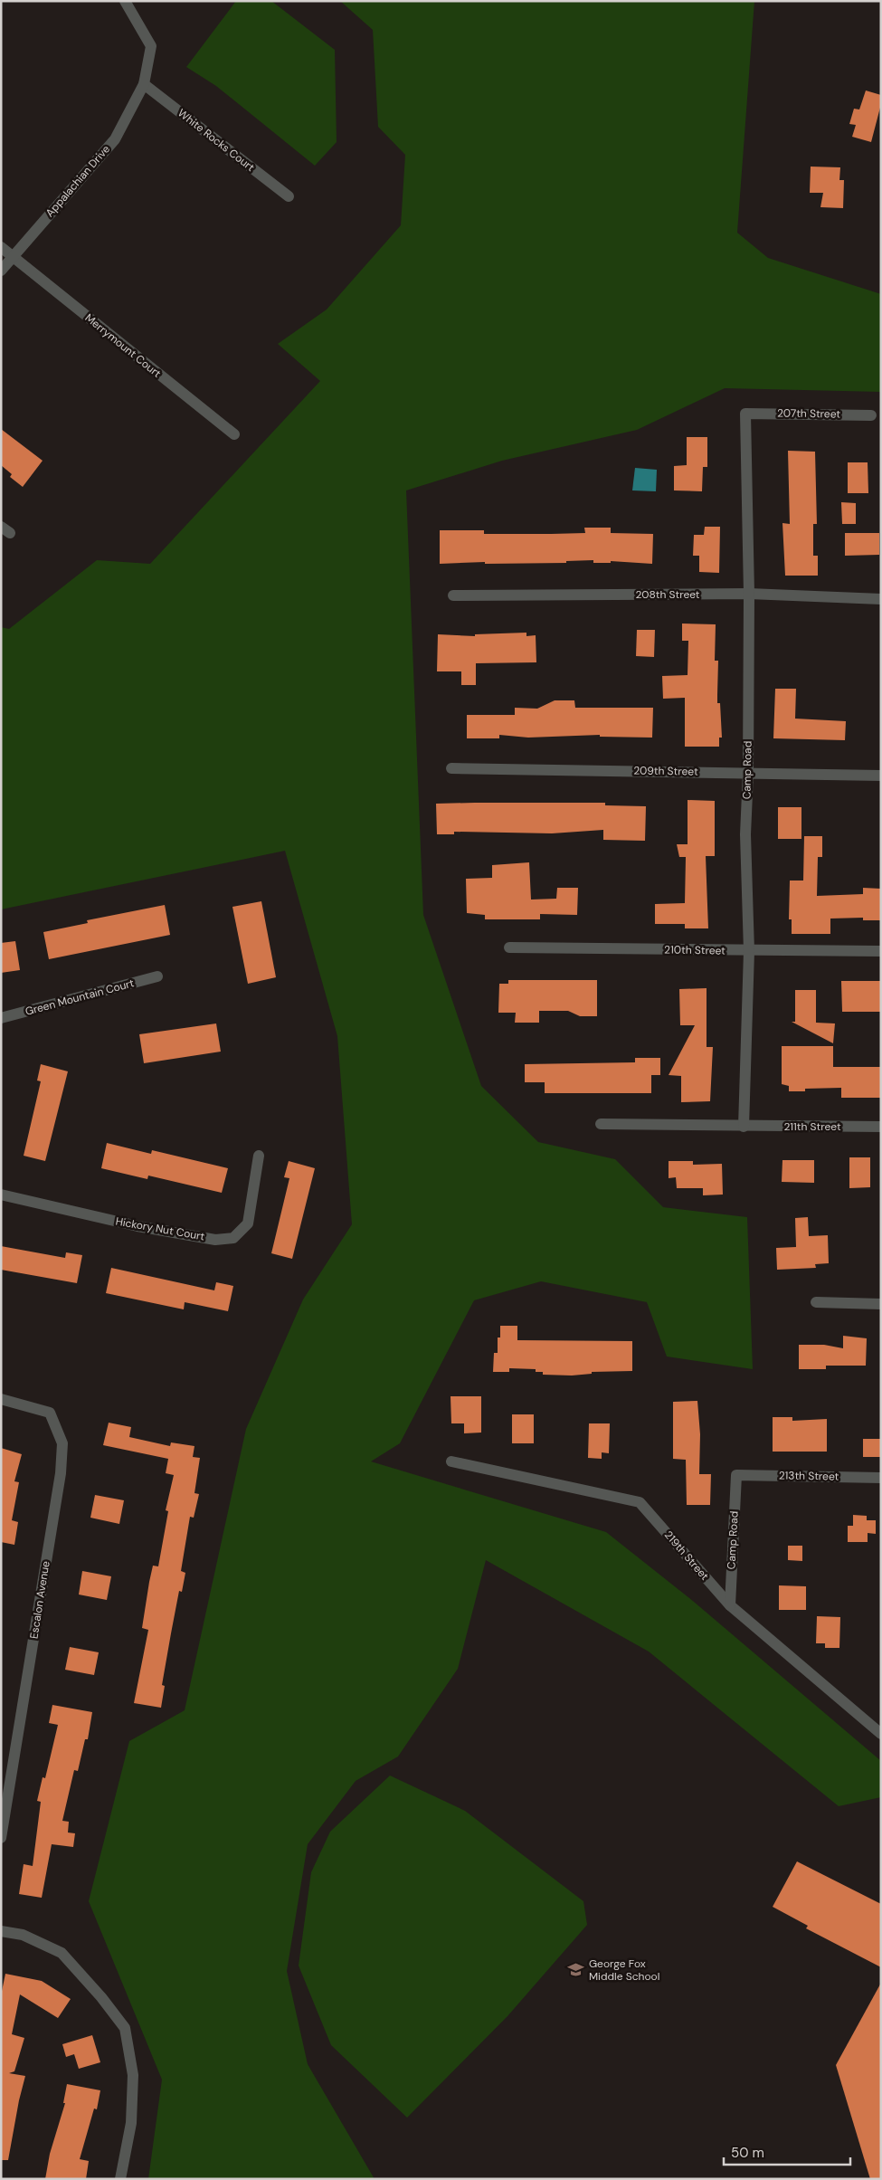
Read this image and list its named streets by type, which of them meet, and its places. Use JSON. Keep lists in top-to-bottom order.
{
  "streets": {
    "street": [
      "White Rocks Court",
      "Appalachian Drive",
      "Merrymount Court",
      "207th Street",
      "208th Street",
      "Camp Road",
      "209th Street",
      "210th Street",
      "Green Mountain Court",
      "211th Street",
      "Hickory Nut Court",
      "213th Street",
      "219th Street",
      "Escalon Avenue"
    ]
  },
  "crossings": [
    ["White Rocks Court", "Appalachian Drive"],
    ["Appalachian Drive", "Merrymount Court"],
    ["207th Street", "Camp Road"],
    ["208th Street", "Camp Road"],
    ["Camp Road", "209th Street"],
    ["Camp Road", "210th Street"],
    ["Camp Road", "211th Street"],
    ["Camp Road", "213th Street"],
    ["Camp Road", "219th Street"]
  ],
  "places": {
    "school or university": ["George Fox Middle School"]
  },
  "scale_bar": "50 m"
}
